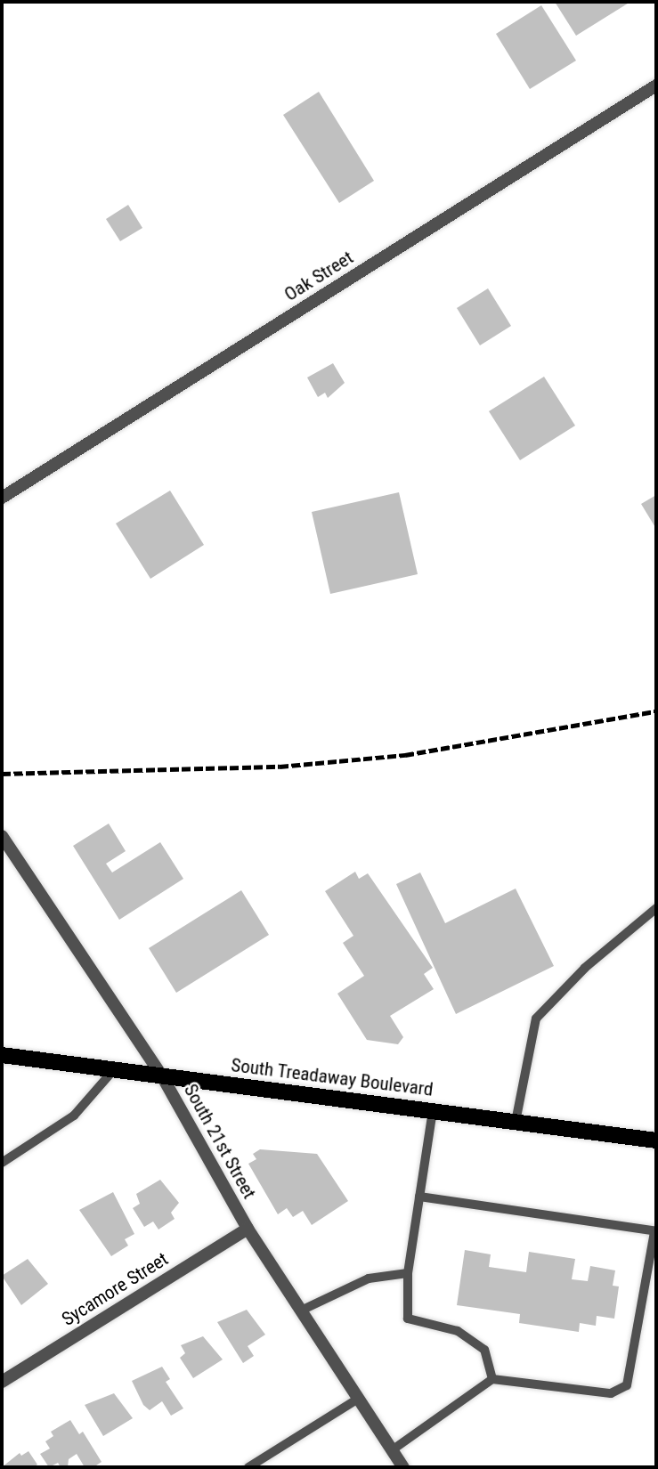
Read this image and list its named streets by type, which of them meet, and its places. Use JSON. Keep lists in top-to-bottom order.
{
  "streets": {
    "main road": ["South Treadaway Boulevard"],
    "street": ["Oak Street", "South 21st Street", "Sycamore Street"]
  },
  "crossings": [
    ["South Treadaway Boulevard", "South 21st Street"],
    ["South 21st Street", "Sycamore Street"]
  ]
}
